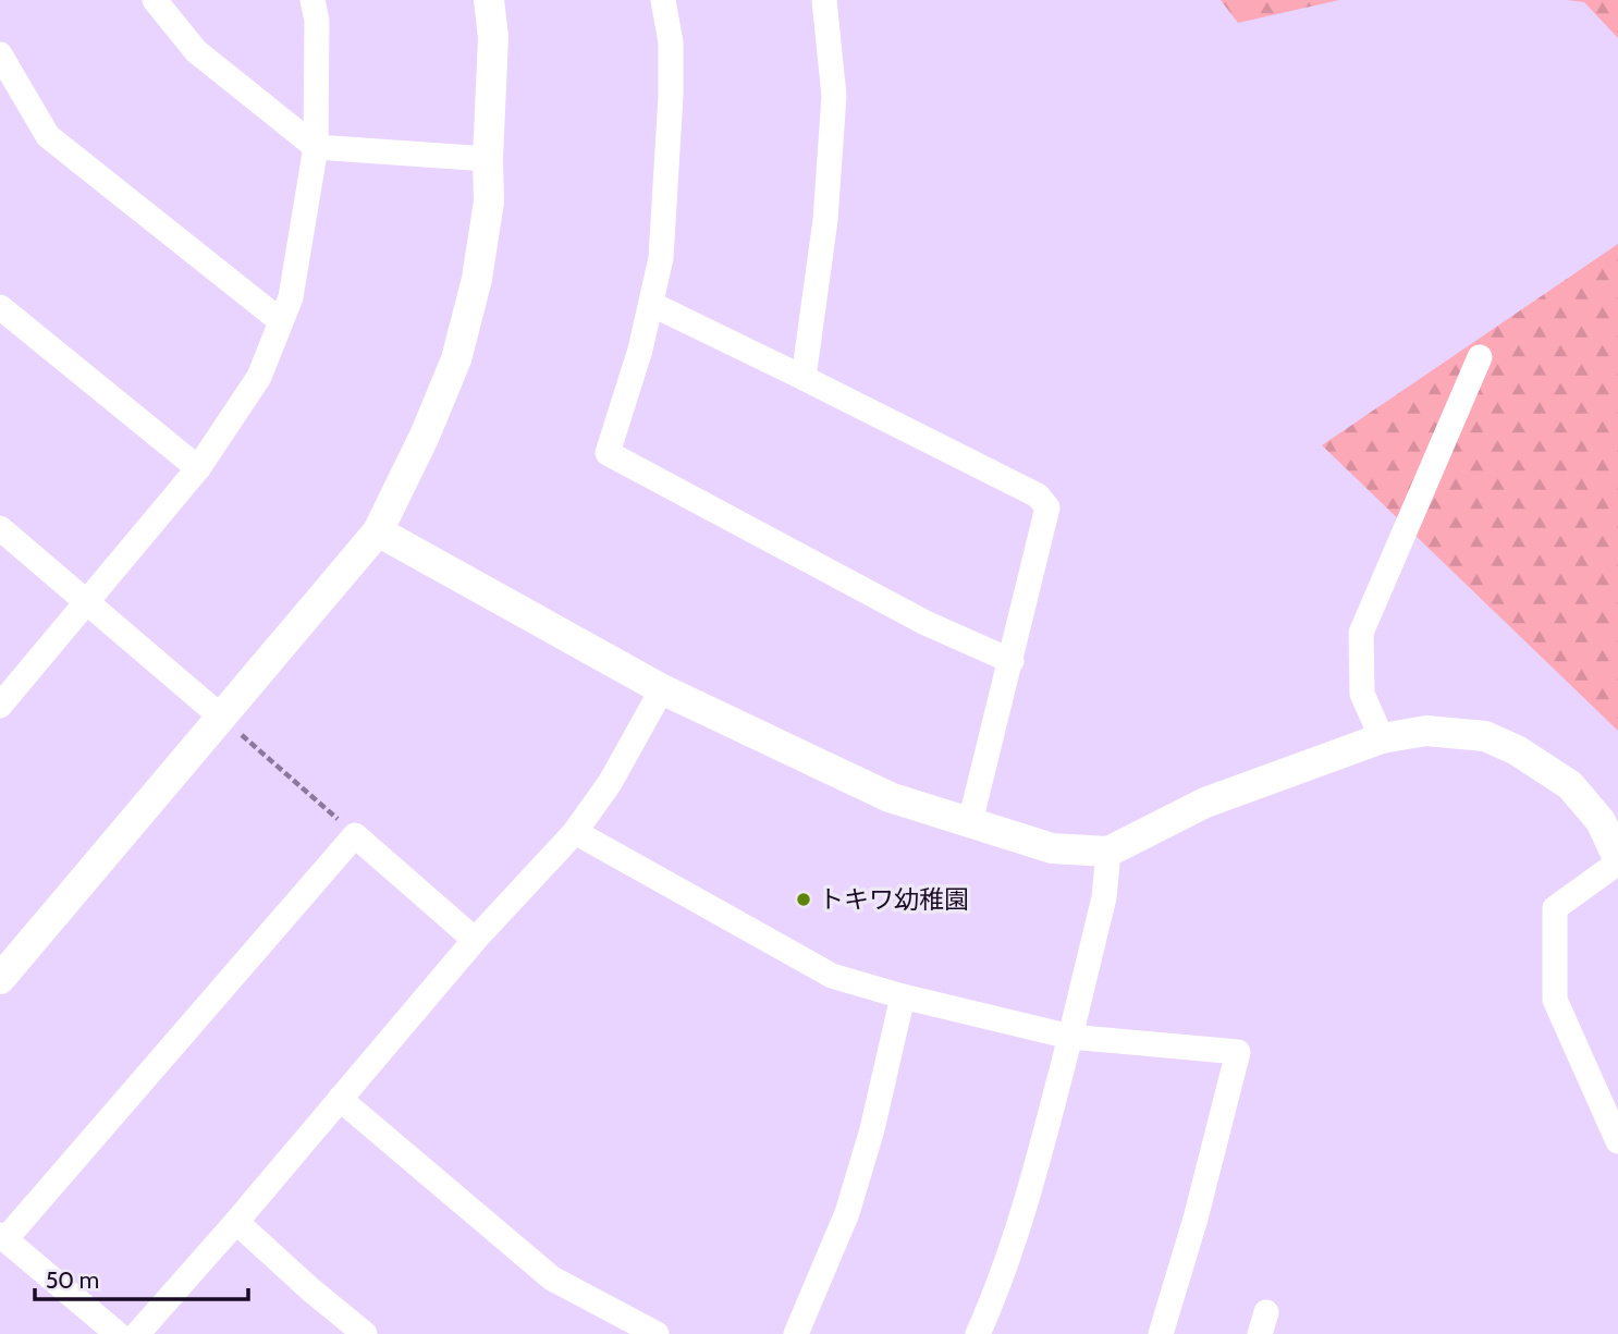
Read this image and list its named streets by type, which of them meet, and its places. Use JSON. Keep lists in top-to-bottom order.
{
  "places": ["トキワ幼稚園"],
  "scale_bar": "50 m"
}
